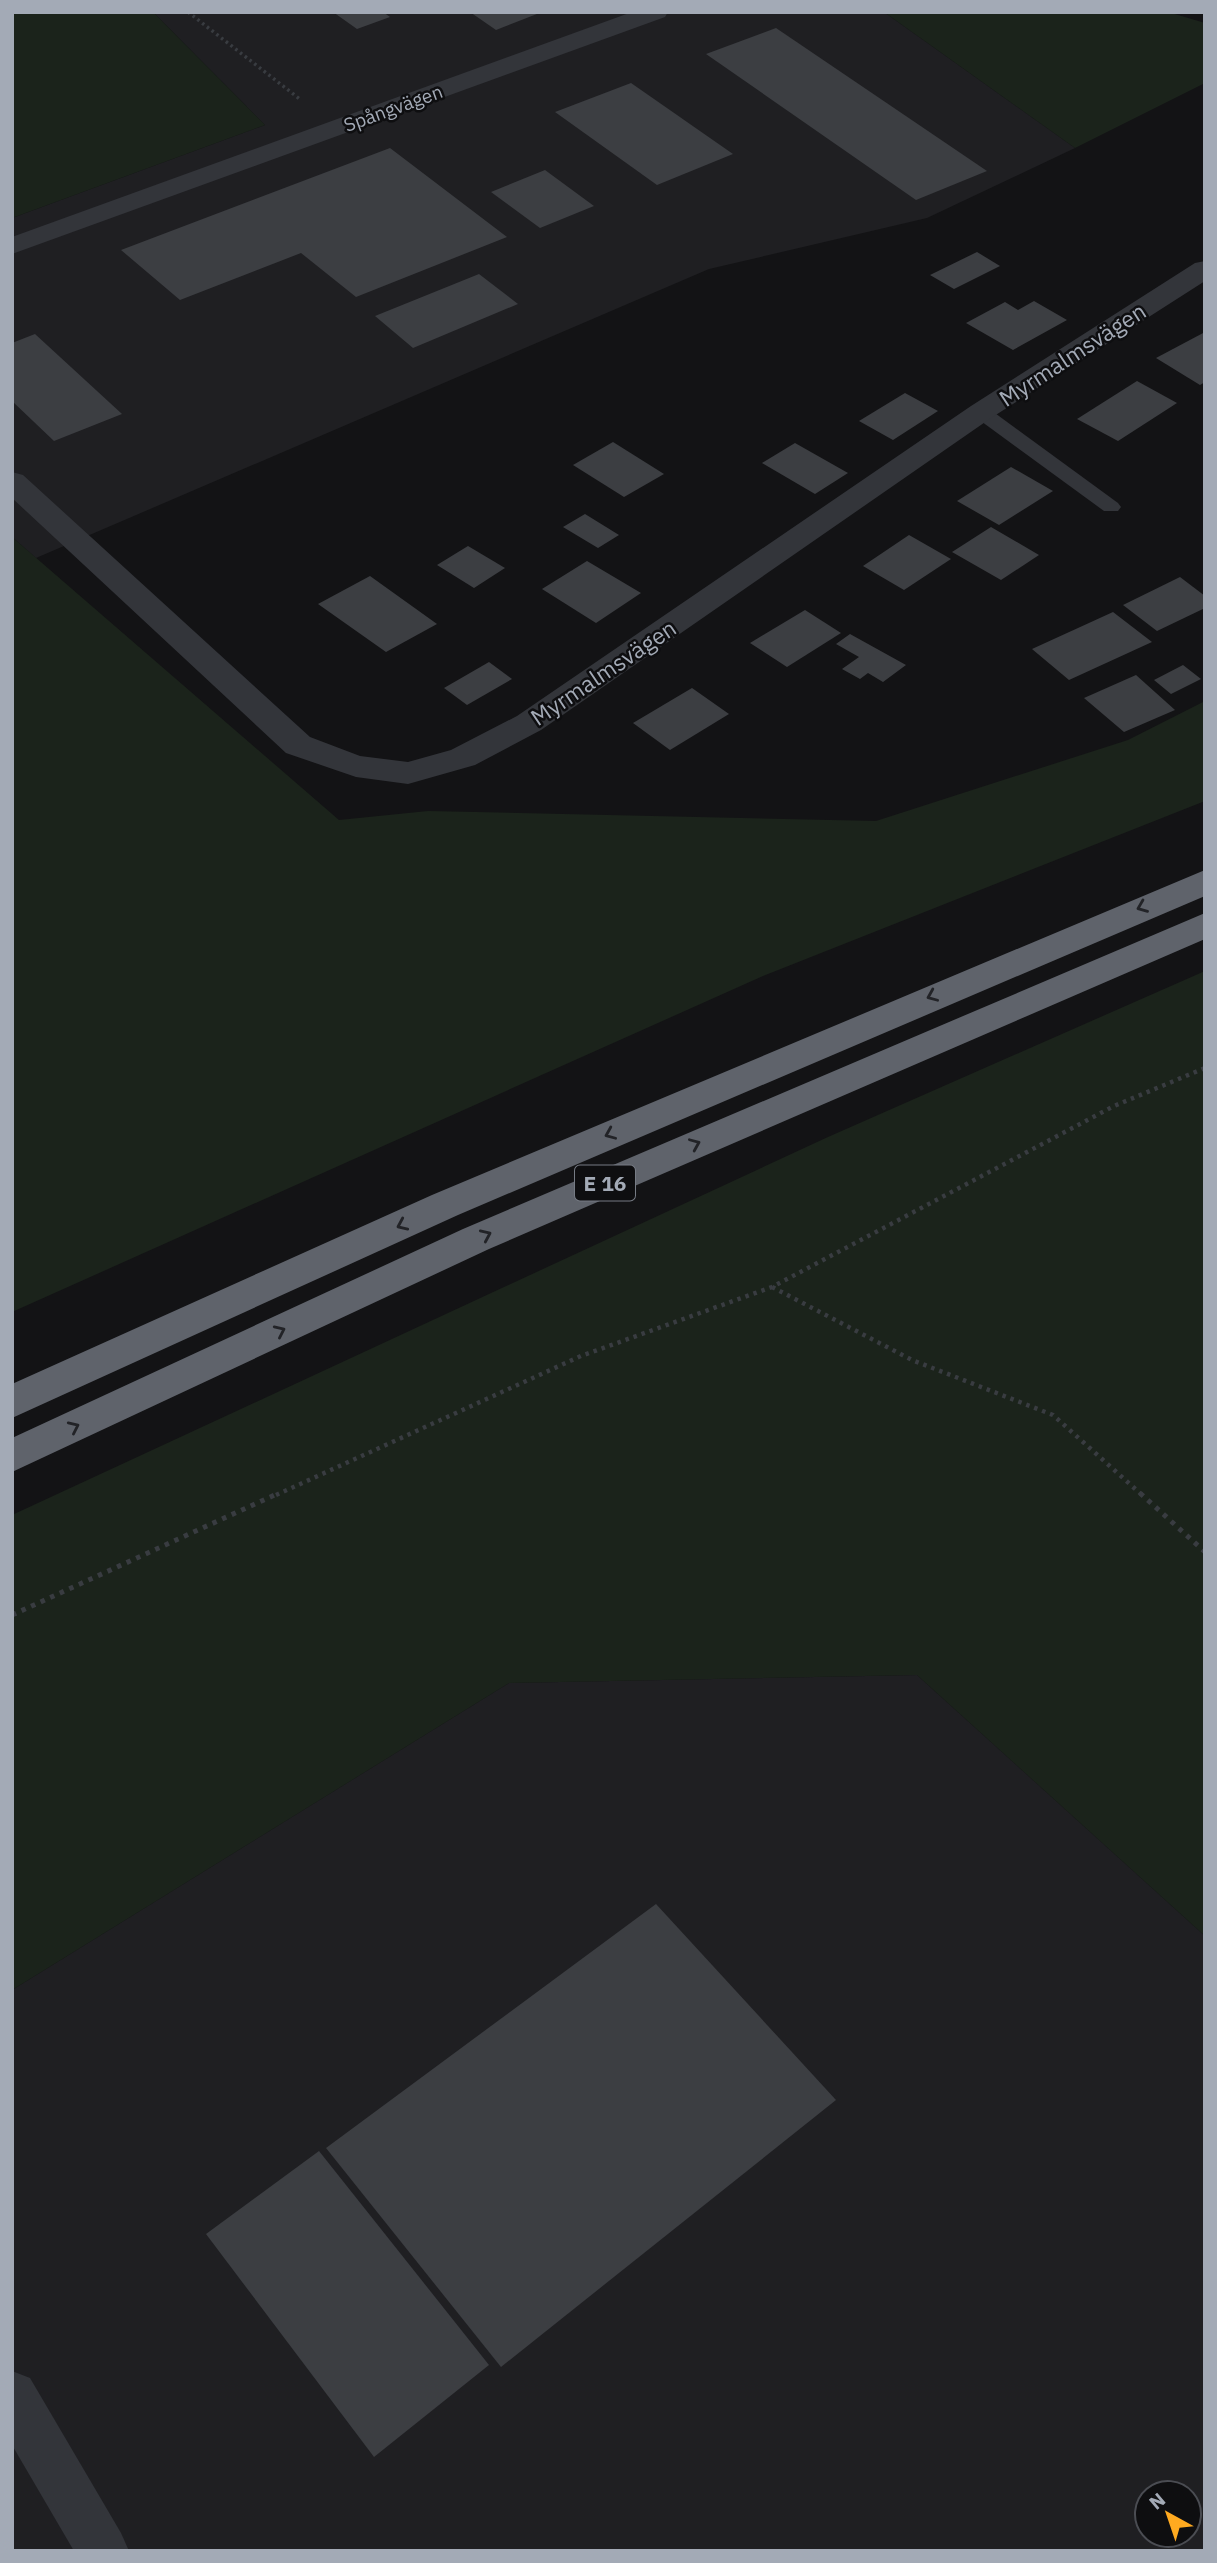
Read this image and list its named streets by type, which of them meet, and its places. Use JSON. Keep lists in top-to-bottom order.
{
  "streets": {
    "highway": ["E 16"],
    "street": ["Spångvägen", "Myrmalmsvägen"]
  },
  "north": "top left"
}
